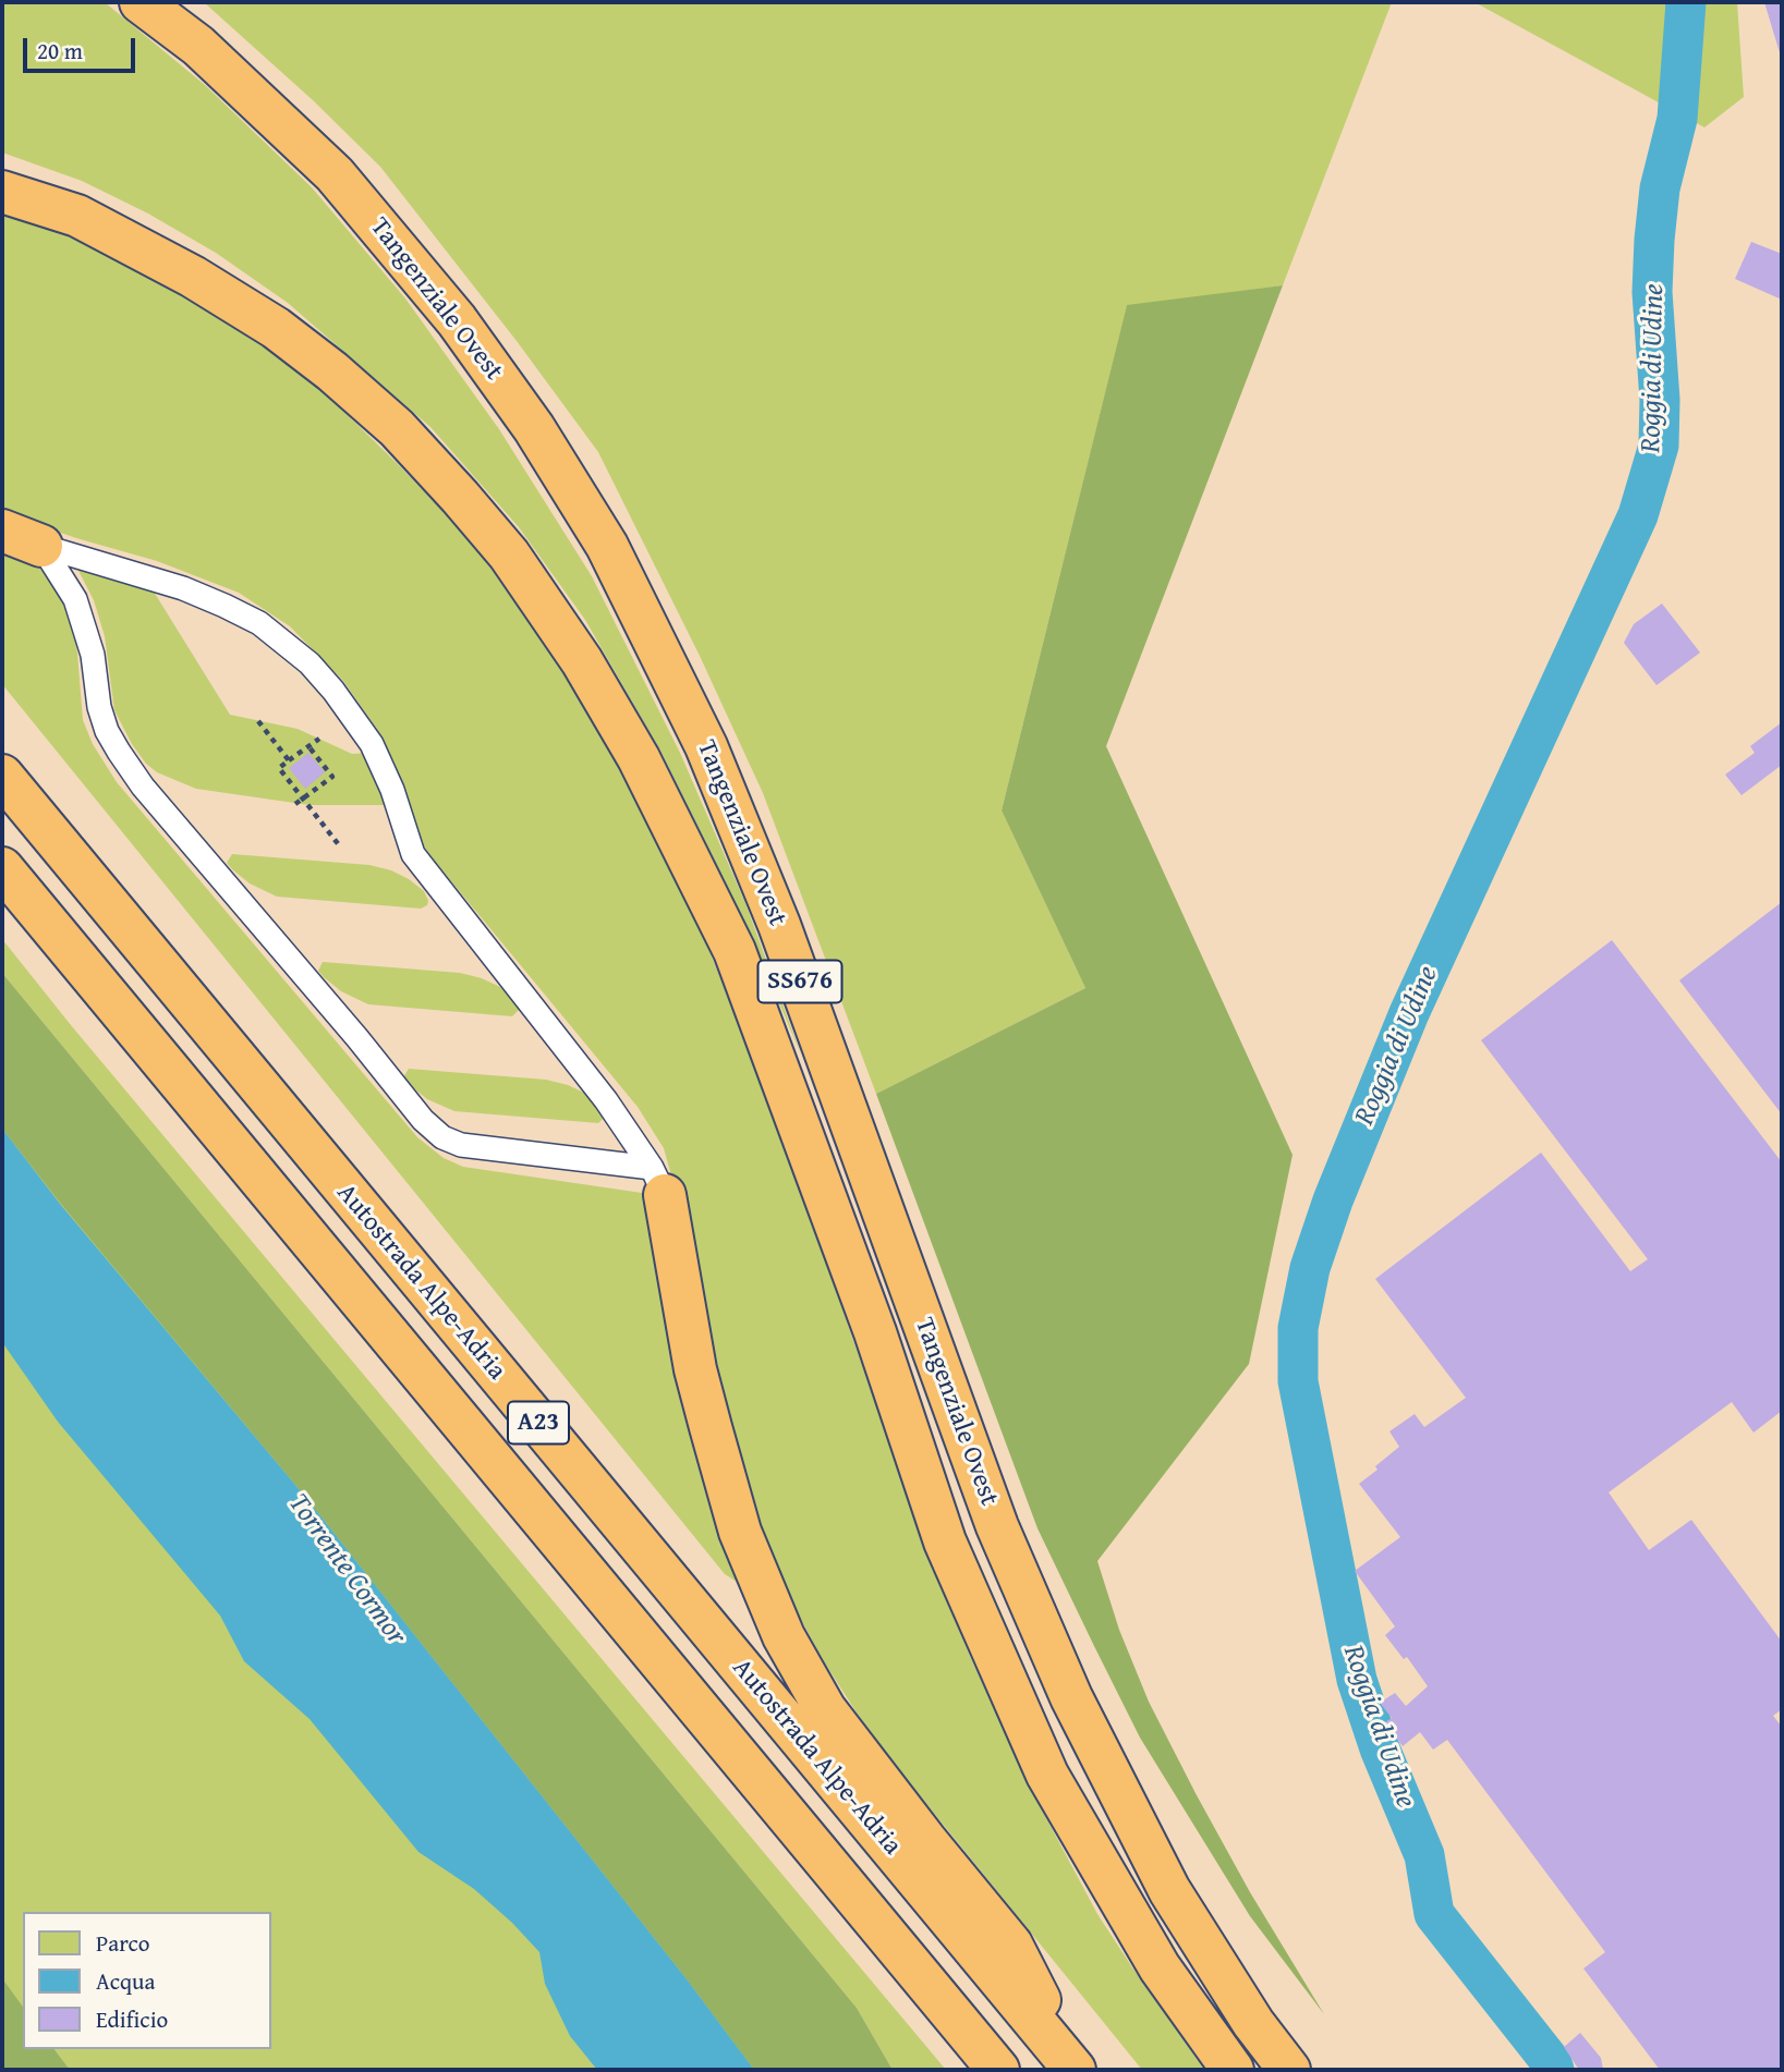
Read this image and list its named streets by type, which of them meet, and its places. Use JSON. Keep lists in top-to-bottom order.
{
  "streets": {
    "highway": [
      "Tangenziale Ovest",
      "SS676",
      "Autostrada Alpe-Adria",
      "A23"
    ]
  },
  "water": ["Roggia di Udine", "Torrente Cormor"],
  "legend": ["Parco", "Acqua", "Edificio"],
  "scale_bar": "20 m"
}
